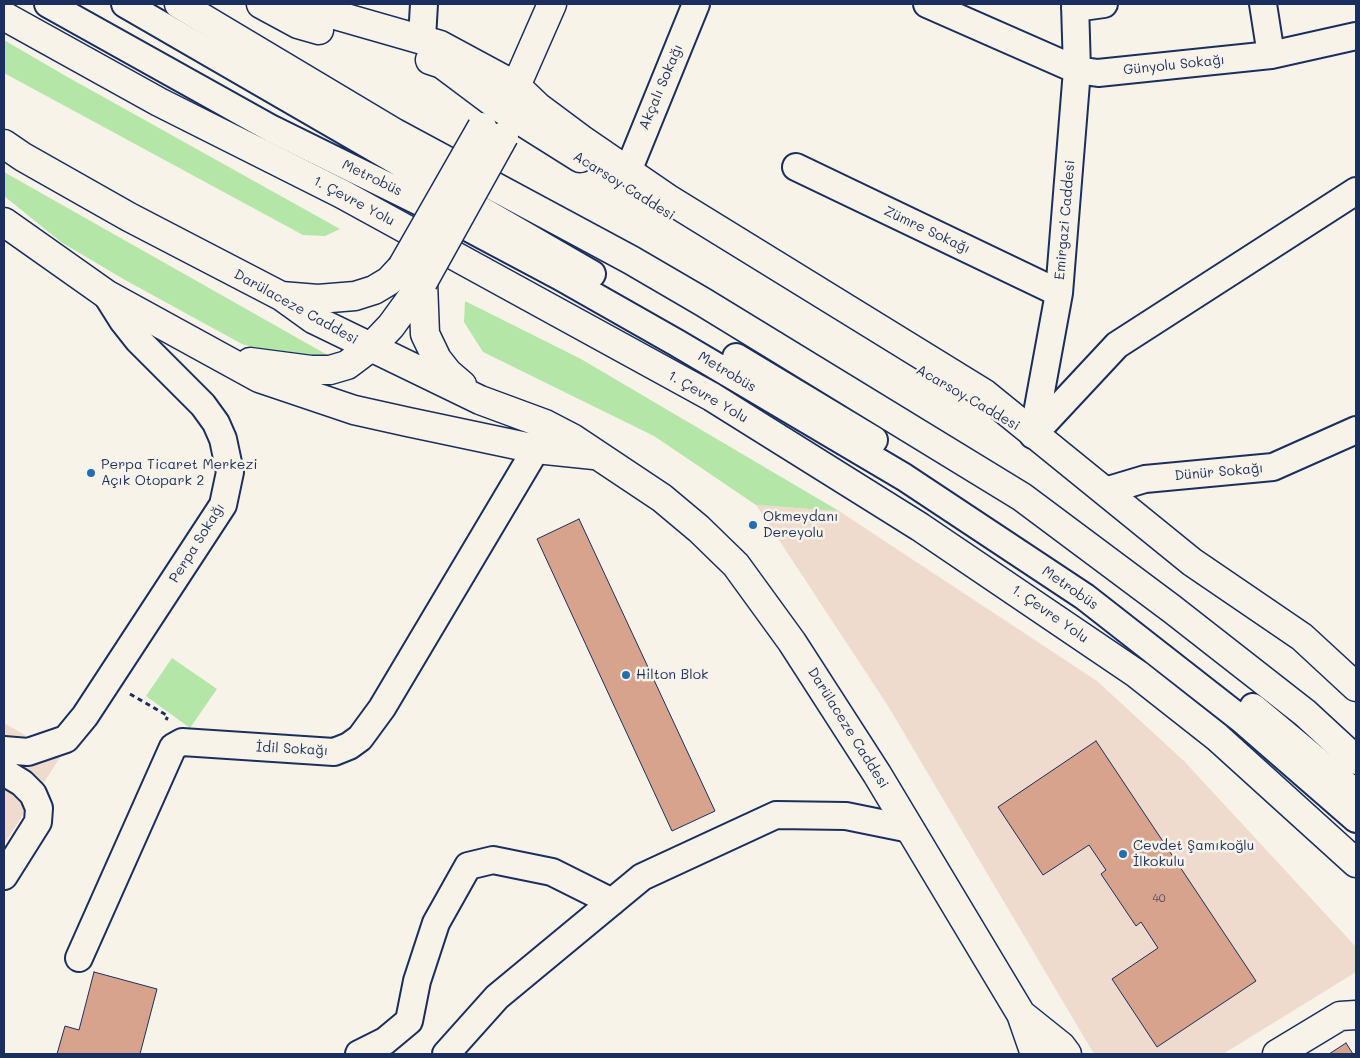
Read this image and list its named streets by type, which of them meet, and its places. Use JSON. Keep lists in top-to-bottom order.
{
  "streets": {
    "main road": ["Acarsoy Caddesi", "1. Çevre Yolu", "Darülaceze Caddesi"],
    "street": [
      "Günyolu Sokağı",
      "Akçalı Sokağı",
      "Metrobüs",
      "Emirgazi Caddesi",
      "Zümre Sokağı",
      "Dünür Sokağı",
      "Perpa Sokağı",
      "İdil Sokağı"
    ]
  },
  "crossings": [
    ["Günyolu Sokağı", "Emirgazi Caddesi"],
    ["Akçalı Sokağı", "Acarsoy Caddesi"],
    ["Acarsoy Caddesi", "Emirgazi Caddesi"],
    ["Acarsoy Caddesi", "Dünür Sokağı"],
    ["Emirgazi Caddesi", "Zümre Sokağı"],
    ["Darülaceze Caddesi", "Perpa Sokağı"],
    ["Darülaceze Caddesi", "İdil Sokağı"]
  ],
  "places": [
    "Perpa Ticaret Merkezi Açık Otopark 2",
    "Okmeydanı Dereyolu",
    "Hilton Blok",
    "Cevdet Şamıkoğlu İlkokulu"
  ],
  "house_numbers": ["40"]
}
